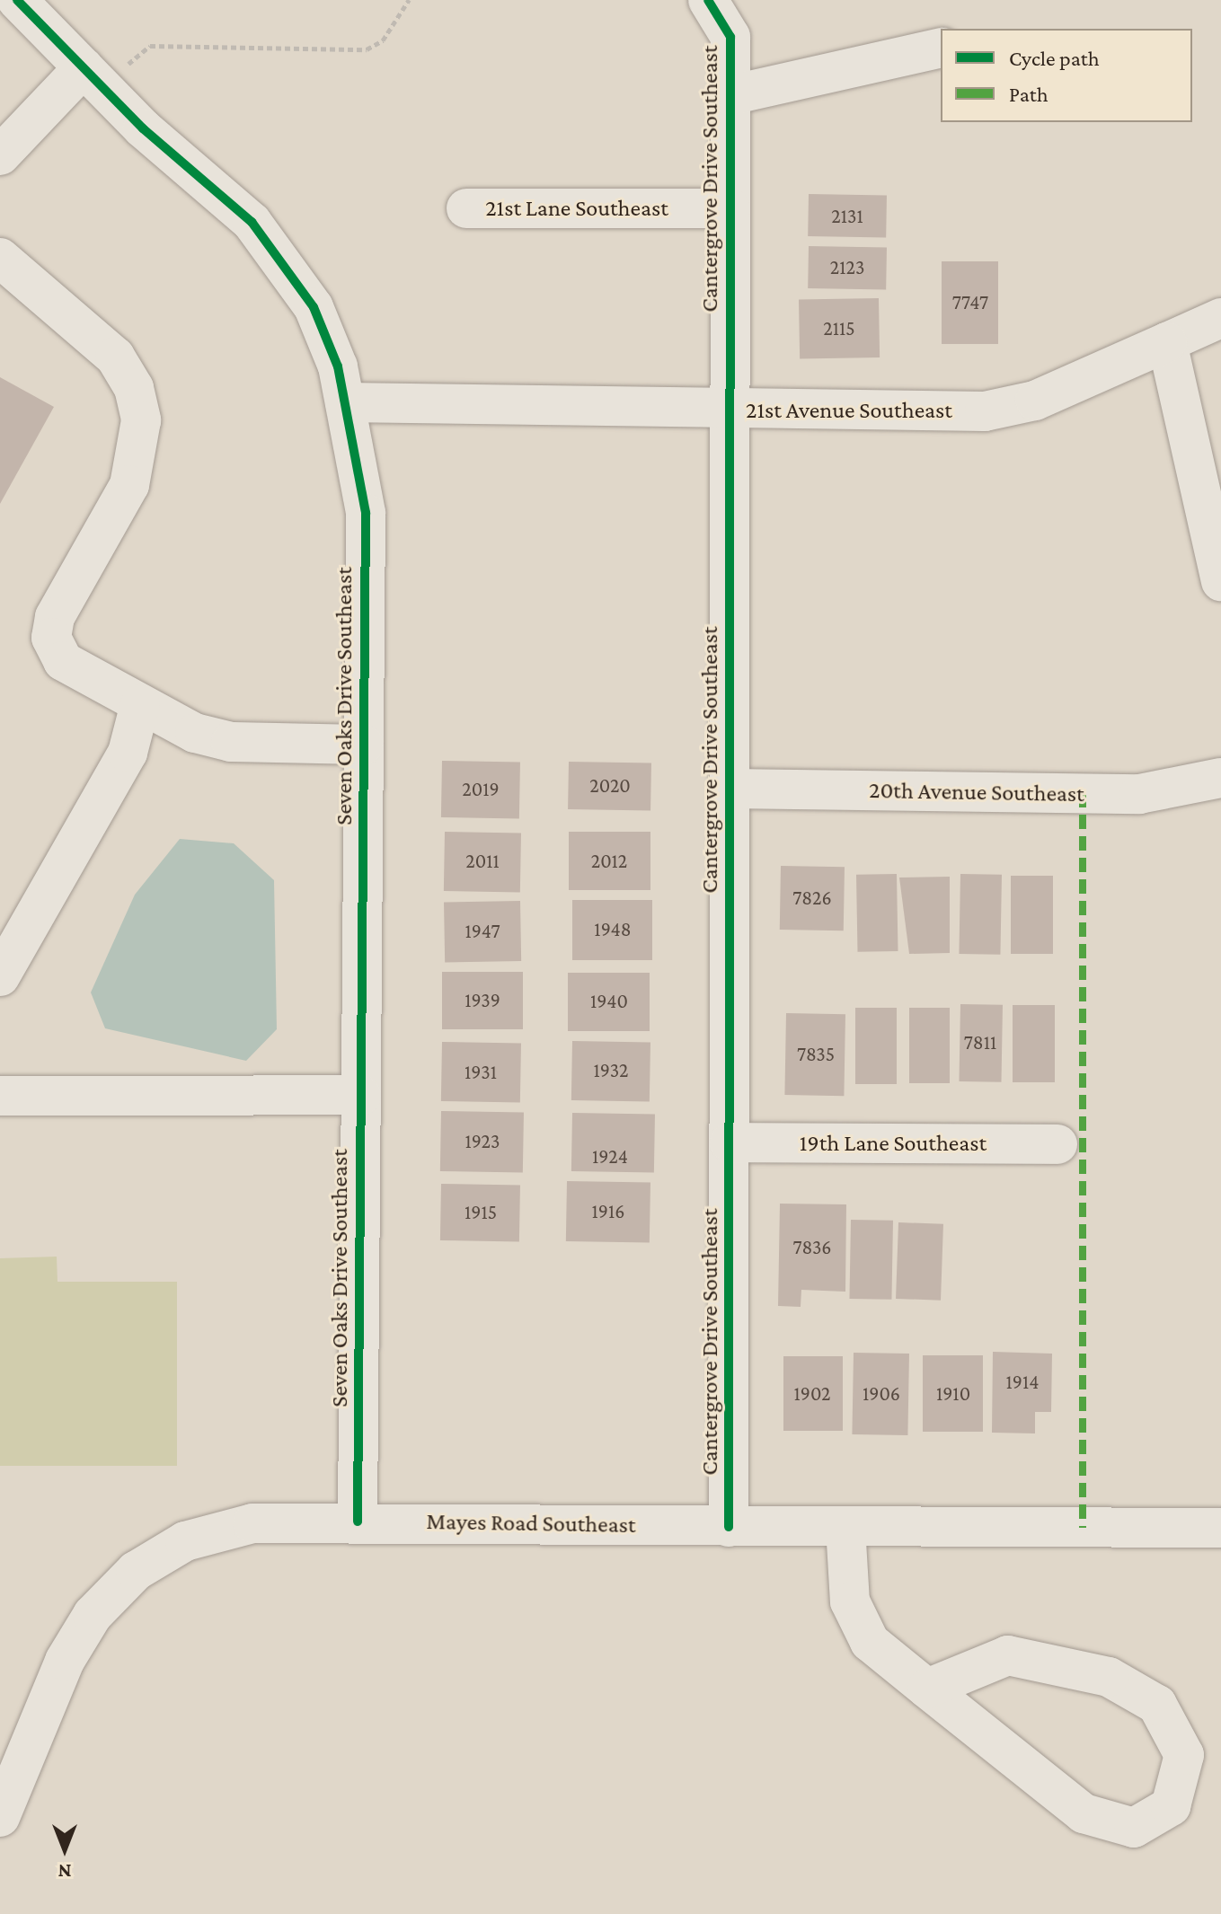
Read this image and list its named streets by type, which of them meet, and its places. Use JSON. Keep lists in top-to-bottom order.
{
  "streets": {
    "street": [
      "Cantergrove Drive Southeast",
      "21st Lane Southeast",
      "21st Avenue Southeast",
      "Seven Oaks Drive Southeast",
      "20th Avenue Southeast",
      "19th Lane Southeast",
      "Mayes Road Southeast"
    ]
  },
  "crossings": [
    ["Cantergrove Drive Southeast", "21st Lane Southeast"],
    ["Cantergrove Drive Southeast", "21st Avenue Southeast"],
    ["Cantergrove Drive Southeast", "20th Avenue Southeast"],
    ["Cantergrove Drive Southeast", "19th Lane Southeast"],
    ["Cantergrove Drive Southeast", "Mayes Road Southeast"],
    ["21st Avenue Southeast", "Seven Oaks Drive Southeast"],
    ["Seven Oaks Drive Southeast", "Mayes Road Southeast"]
  ],
  "house_numbers": [
    "2131",
    "2123",
    "7747",
    "2115",
    "2020",
    "2019",
    "2011",
    "2012",
    "7826",
    "1948",
    "1947",
    "1939",
    "1940",
    "7811",
    "7835",
    "1932",
    "1931",
    "1923",
    "1924",
    "1916",
    "1915",
    "7836",
    "1914",
    "1902",
    "1906",
    "1910"
  ],
  "legend": ["Cycle path", "Path"],
  "north": "bottom"
}
